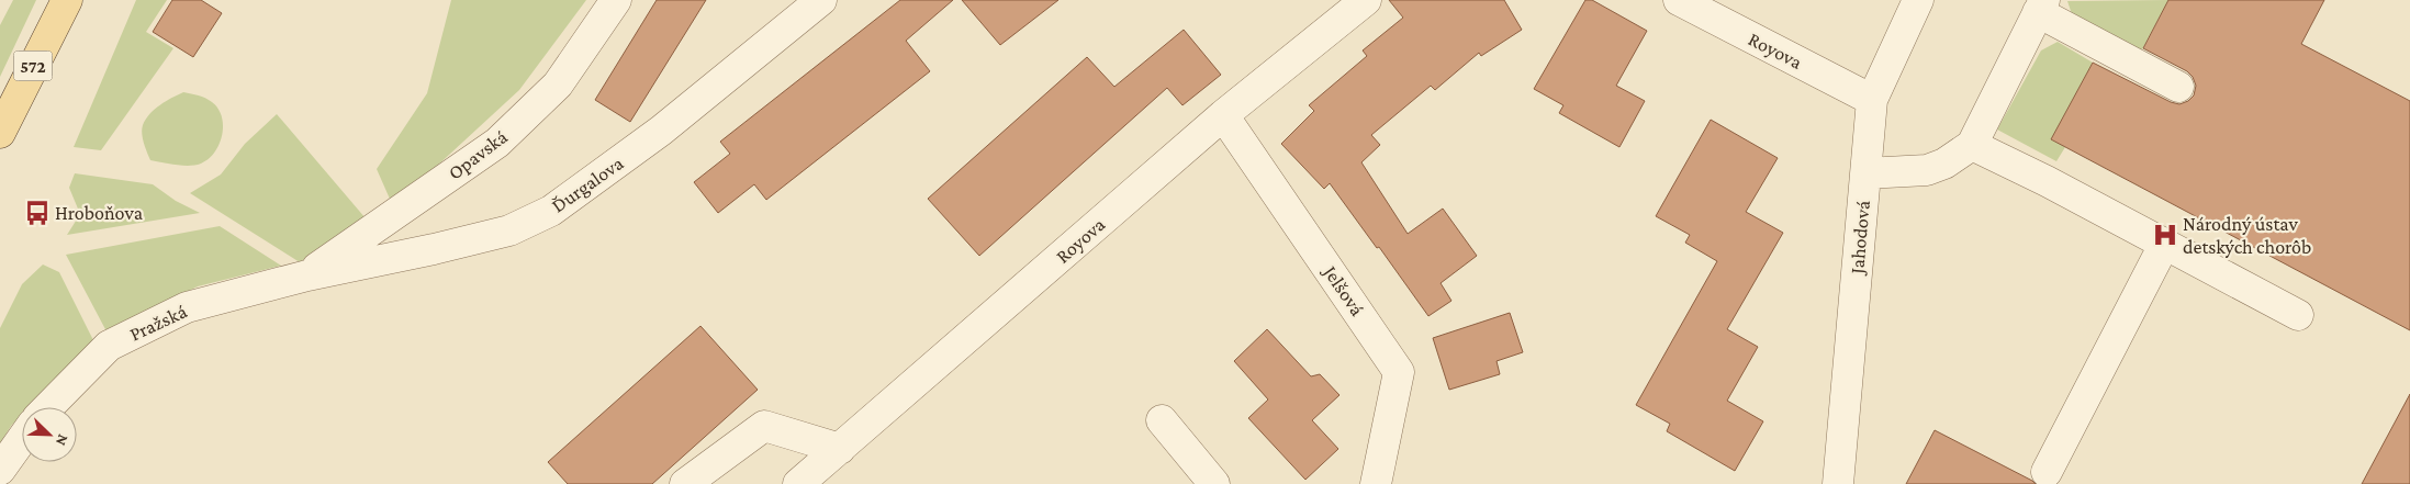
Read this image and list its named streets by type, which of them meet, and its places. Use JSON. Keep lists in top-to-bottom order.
{
  "streets": {
    "main road": ["572"],
    "street": [
      "Royova",
      "Opavská",
      "Ďurgalova",
      "Jahodová",
      "Jelšová",
      "Pražská"
    ]
  },
  "crossings": [
    ["Royova", "Jahodová"],
    ["Royova", "Jelšová"],
    ["Opavská", "Ďurgalova"],
    ["Opavská", "Pražská"],
    ["Ďurgalova", "Pražská"]
  ],
  "places": {
    "bus stop": ["Hroboňova"],
    "hospital": ["Národný ústav detských chorôb"]
  },
  "north": "bottom right"
}
